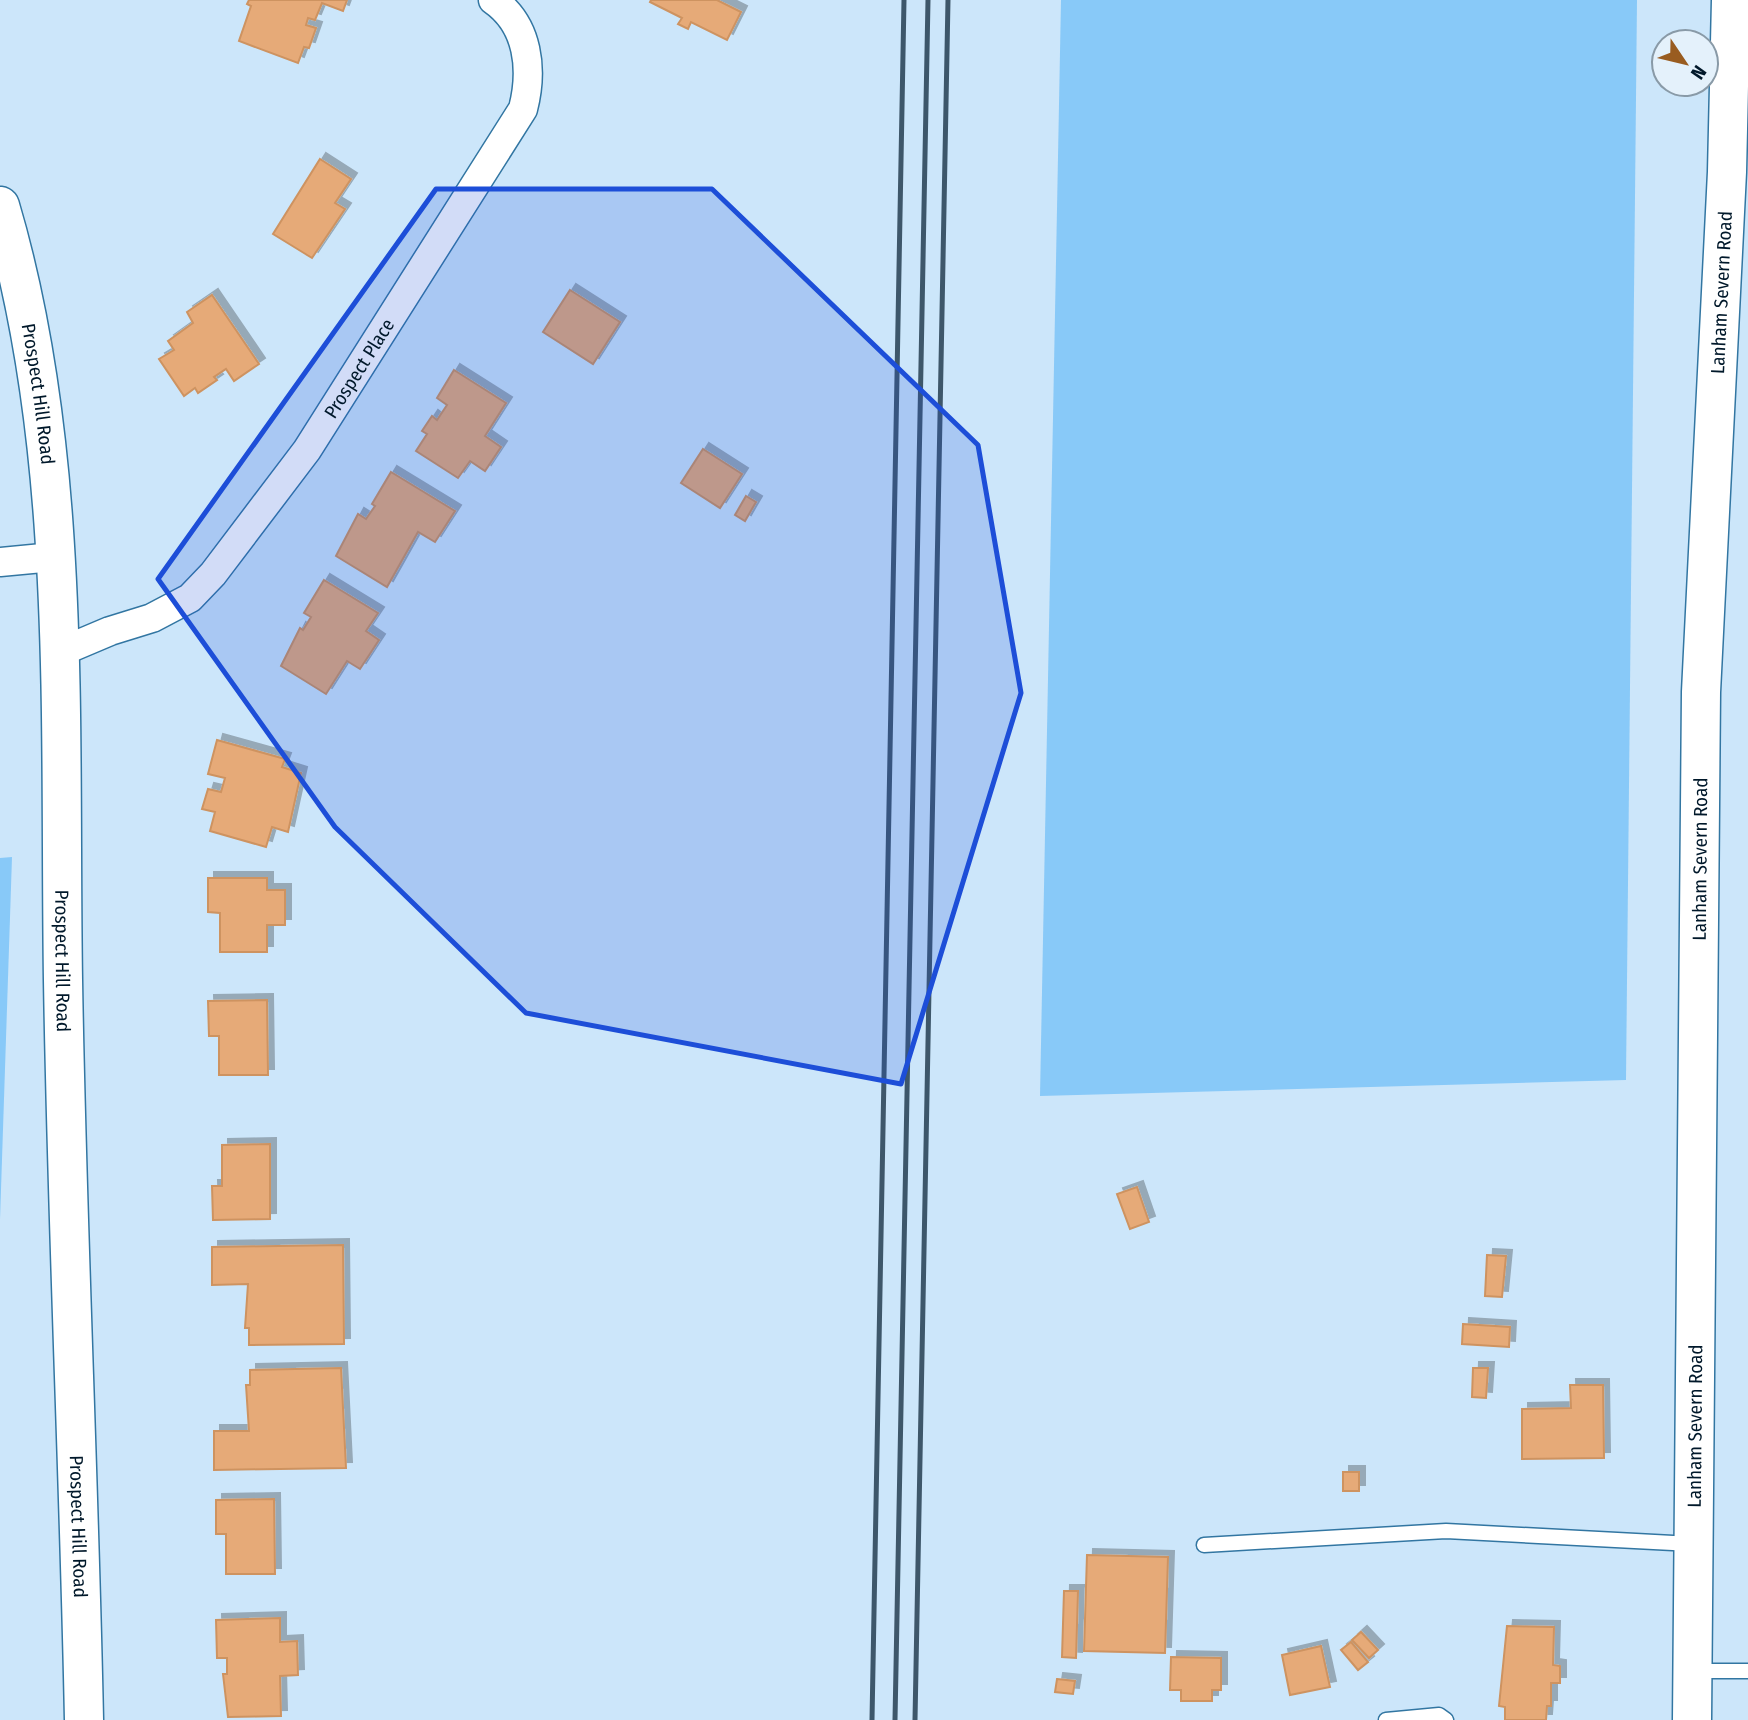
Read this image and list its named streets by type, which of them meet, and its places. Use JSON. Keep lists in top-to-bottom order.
{
  "streets": {
    "main road": ["Lanham Severn Road", "Prospect Hill Road"],
    "street": ["Prospect Place"]
  },
  "crossings": [
    ["Prospect Place", "Prospect Hill Road"]
  ],
  "north": "bottom right"
}
